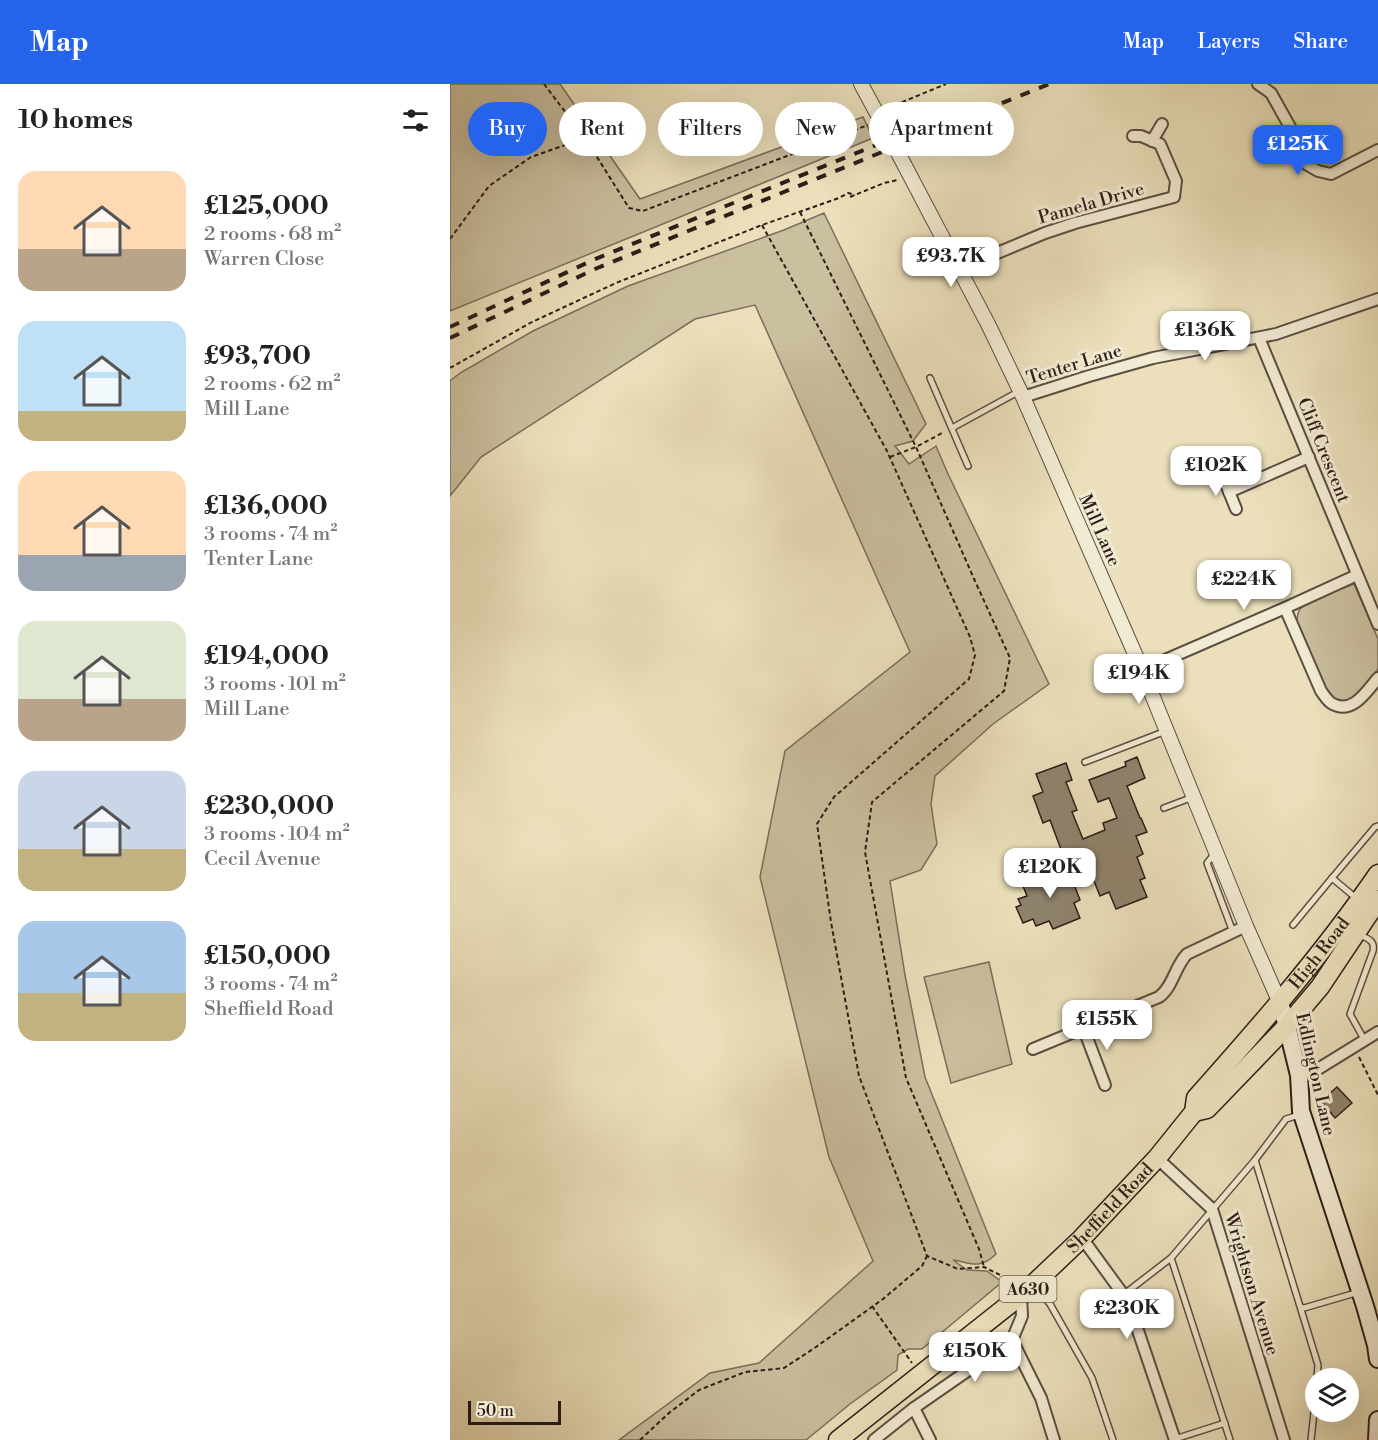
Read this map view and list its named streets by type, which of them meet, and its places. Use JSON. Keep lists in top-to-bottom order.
{
  "streets": {
    "main road": [
      "High Road",
      "Edlington Lane",
      "Sheffield Road",
      "A630"
    ],
    "street": [
      "Pamela Drive",
      "Tenter Lane",
      "Cliff Crescent",
      "Mill Lane",
      "Wrightson Avenue"
    ]
  },
  "crossings": [
    ["Pamela Drive", "Mill Lane"],
    ["Tenter Lane", "Cliff Crescent"],
    ["Tenter Lane", "Mill Lane"],
    ["Mill Lane", "High Road"],
    ["Mill Lane", "Edlington Lane"],
    ["Mill Lane", "Sheffield Road"],
    ["High Road", "Edlington Lane"],
    ["High Road", "Sheffield Road"],
    ["Edlington Lane", "Sheffield Road"],
    ["Sheffield Road", "Wrightson Avenue"]
  ],
  "scale_bar": "50 m",
  "page": {
    "header": "Map",
    "nav": ["Map", "Layers", "Share"],
    "heading": "10 homes",
    "chip": [
      "Buy",
      "Rent",
      "Filters",
      "New",
      "Apartment"
    ],
    "price": [
      "£125K",
      "£93.7K",
      "£136K",
      "£102K",
      "£224K",
      "£194K",
      "£120K",
      "£155K",
      "£230K",
      "£150K"
    ],
    "list": [
      {
        "name": "£125,000",
        "note": "2 rooms · 68 m² · Warren Close"
      },
      {
        "name": "£93,700",
        "note": "2 rooms · 62 m² · Mill Lane"
      },
      {
        "name": "£136,000",
        "note": "3 rooms · 74 m² · Tenter Lane"
      },
      {
        "name": "£194,000",
        "note": "3 rooms · 101 m² · Mill Lane"
      },
      {
        "name": "£230,000",
        "note": "3 rooms · 104 m² · Cecil Avenue"
      },
      {
        "name": "£150,000",
        "note": "3 rooms · 74 m² · Sheffield Road"
      }
    ],
    "scale": "50 m"
  }
}
